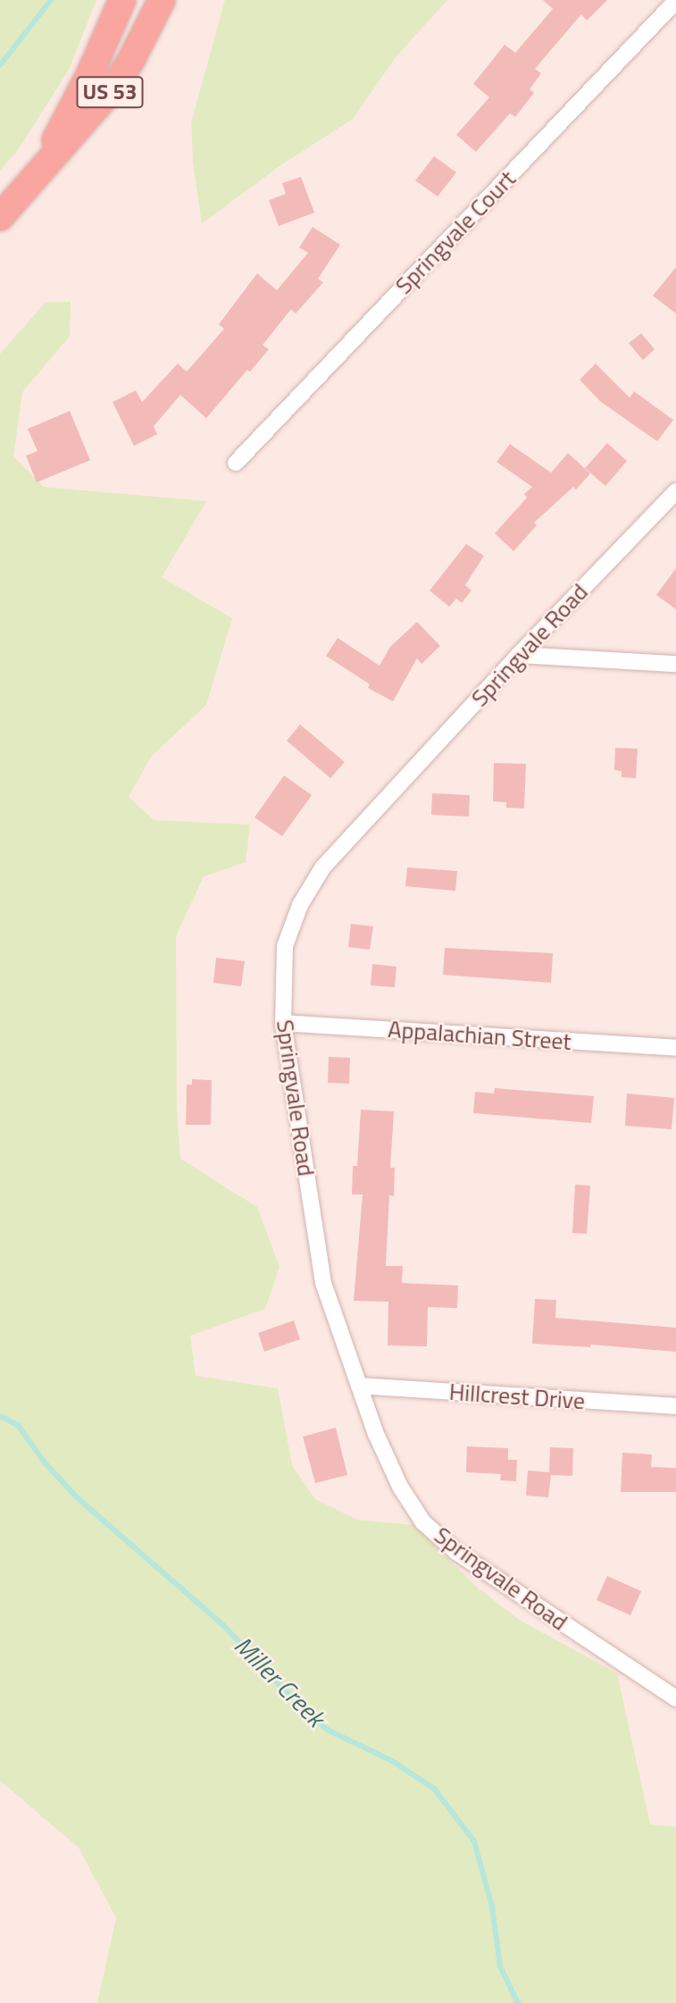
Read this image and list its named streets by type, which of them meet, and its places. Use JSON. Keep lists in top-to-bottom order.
{
  "streets": {
    "highway": ["US 53"],
    "street": [
      "Springvale Court",
      "Springvale Road",
      "Appalachian Street",
      "Hillcrest Drive"
    ]
  },
  "crossings": [
    ["Springvale Road", "Appalachian Street"],
    ["Springvale Road", "Hillcrest Drive"]
  ],
  "water": ["Miller Creek"]
}
